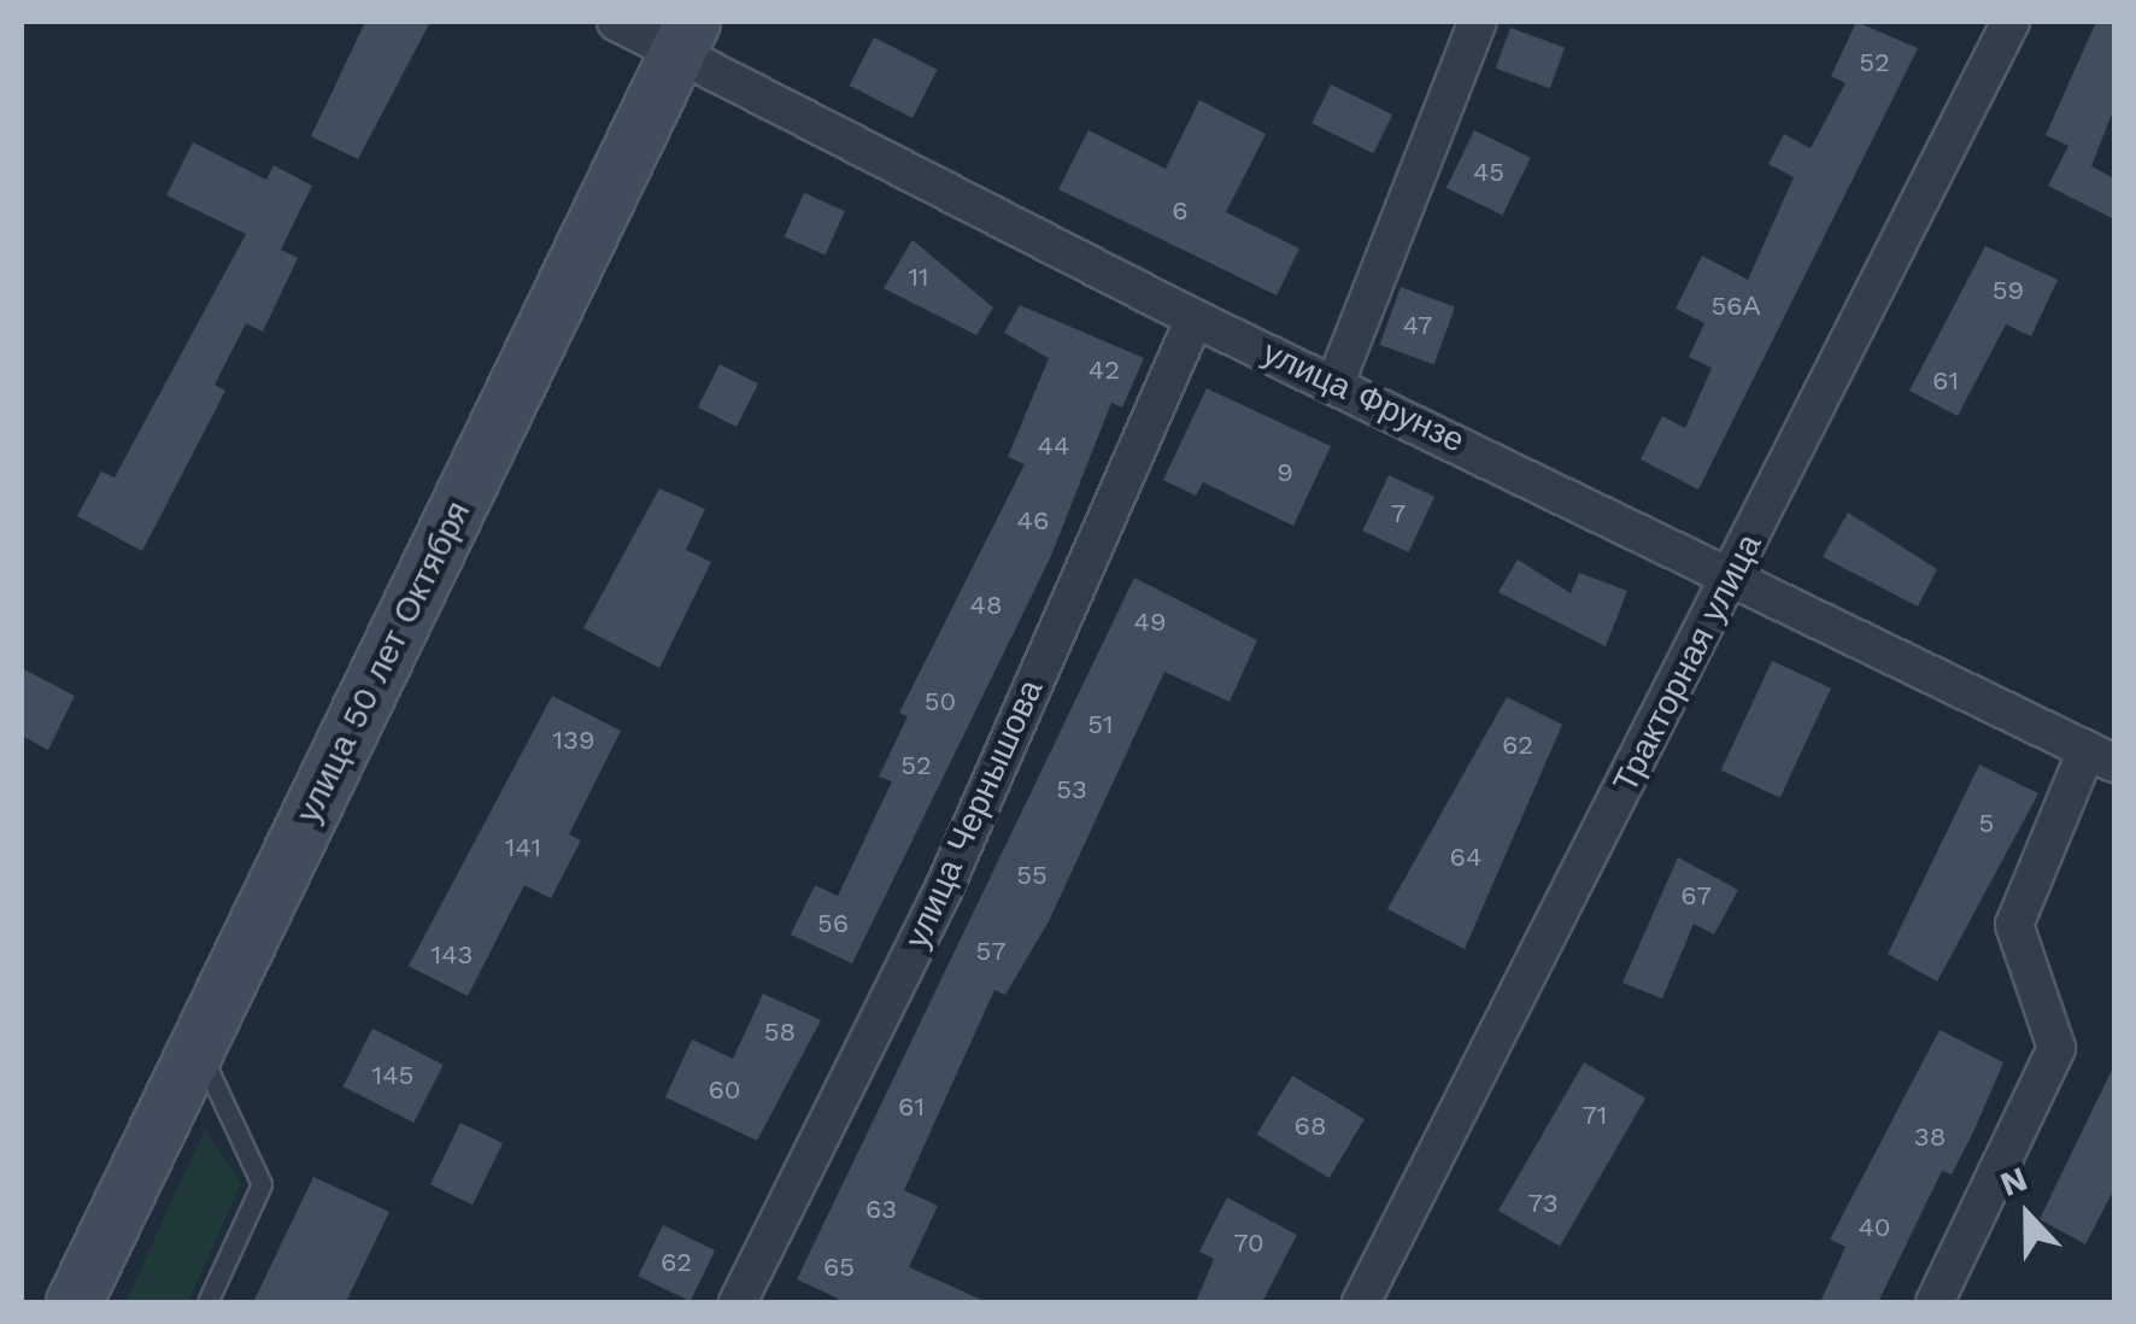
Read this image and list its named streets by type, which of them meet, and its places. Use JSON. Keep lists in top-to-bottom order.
{
  "streets": {
    "main road": ["улица 50 лет Октября"],
    "street": ["улица Фрунзе", "Тракторная улица", "улица Чернышова"]
  },
  "crossings": [
    ["улица Фрунзе", "улица 50 лет Октября"],
    ["улица Фрунзе", "Тракторная улица"],
    ["улица Фрунзе", "улица Чернышова"]
  ],
  "house_numbers": [
    "52",
    "45",
    "6",
    "11",
    "59",
    "56А",
    "47",
    "42",
    "61",
    "44",
    "9",
    "7",
    "46",
    "48",
    "49",
    "50",
    "51",
    "139",
    "62",
    "52",
    "53",
    "5",
    "141",
    "64",
    "55",
    "67",
    "56",
    "57",
    "143",
    "58",
    "145",
    "60",
    "61",
    "71",
    "68",
    "38",
    "73",
    "63",
    "40",
    "70",
    "62",
    "65"
  ],
  "north": "top"
}
